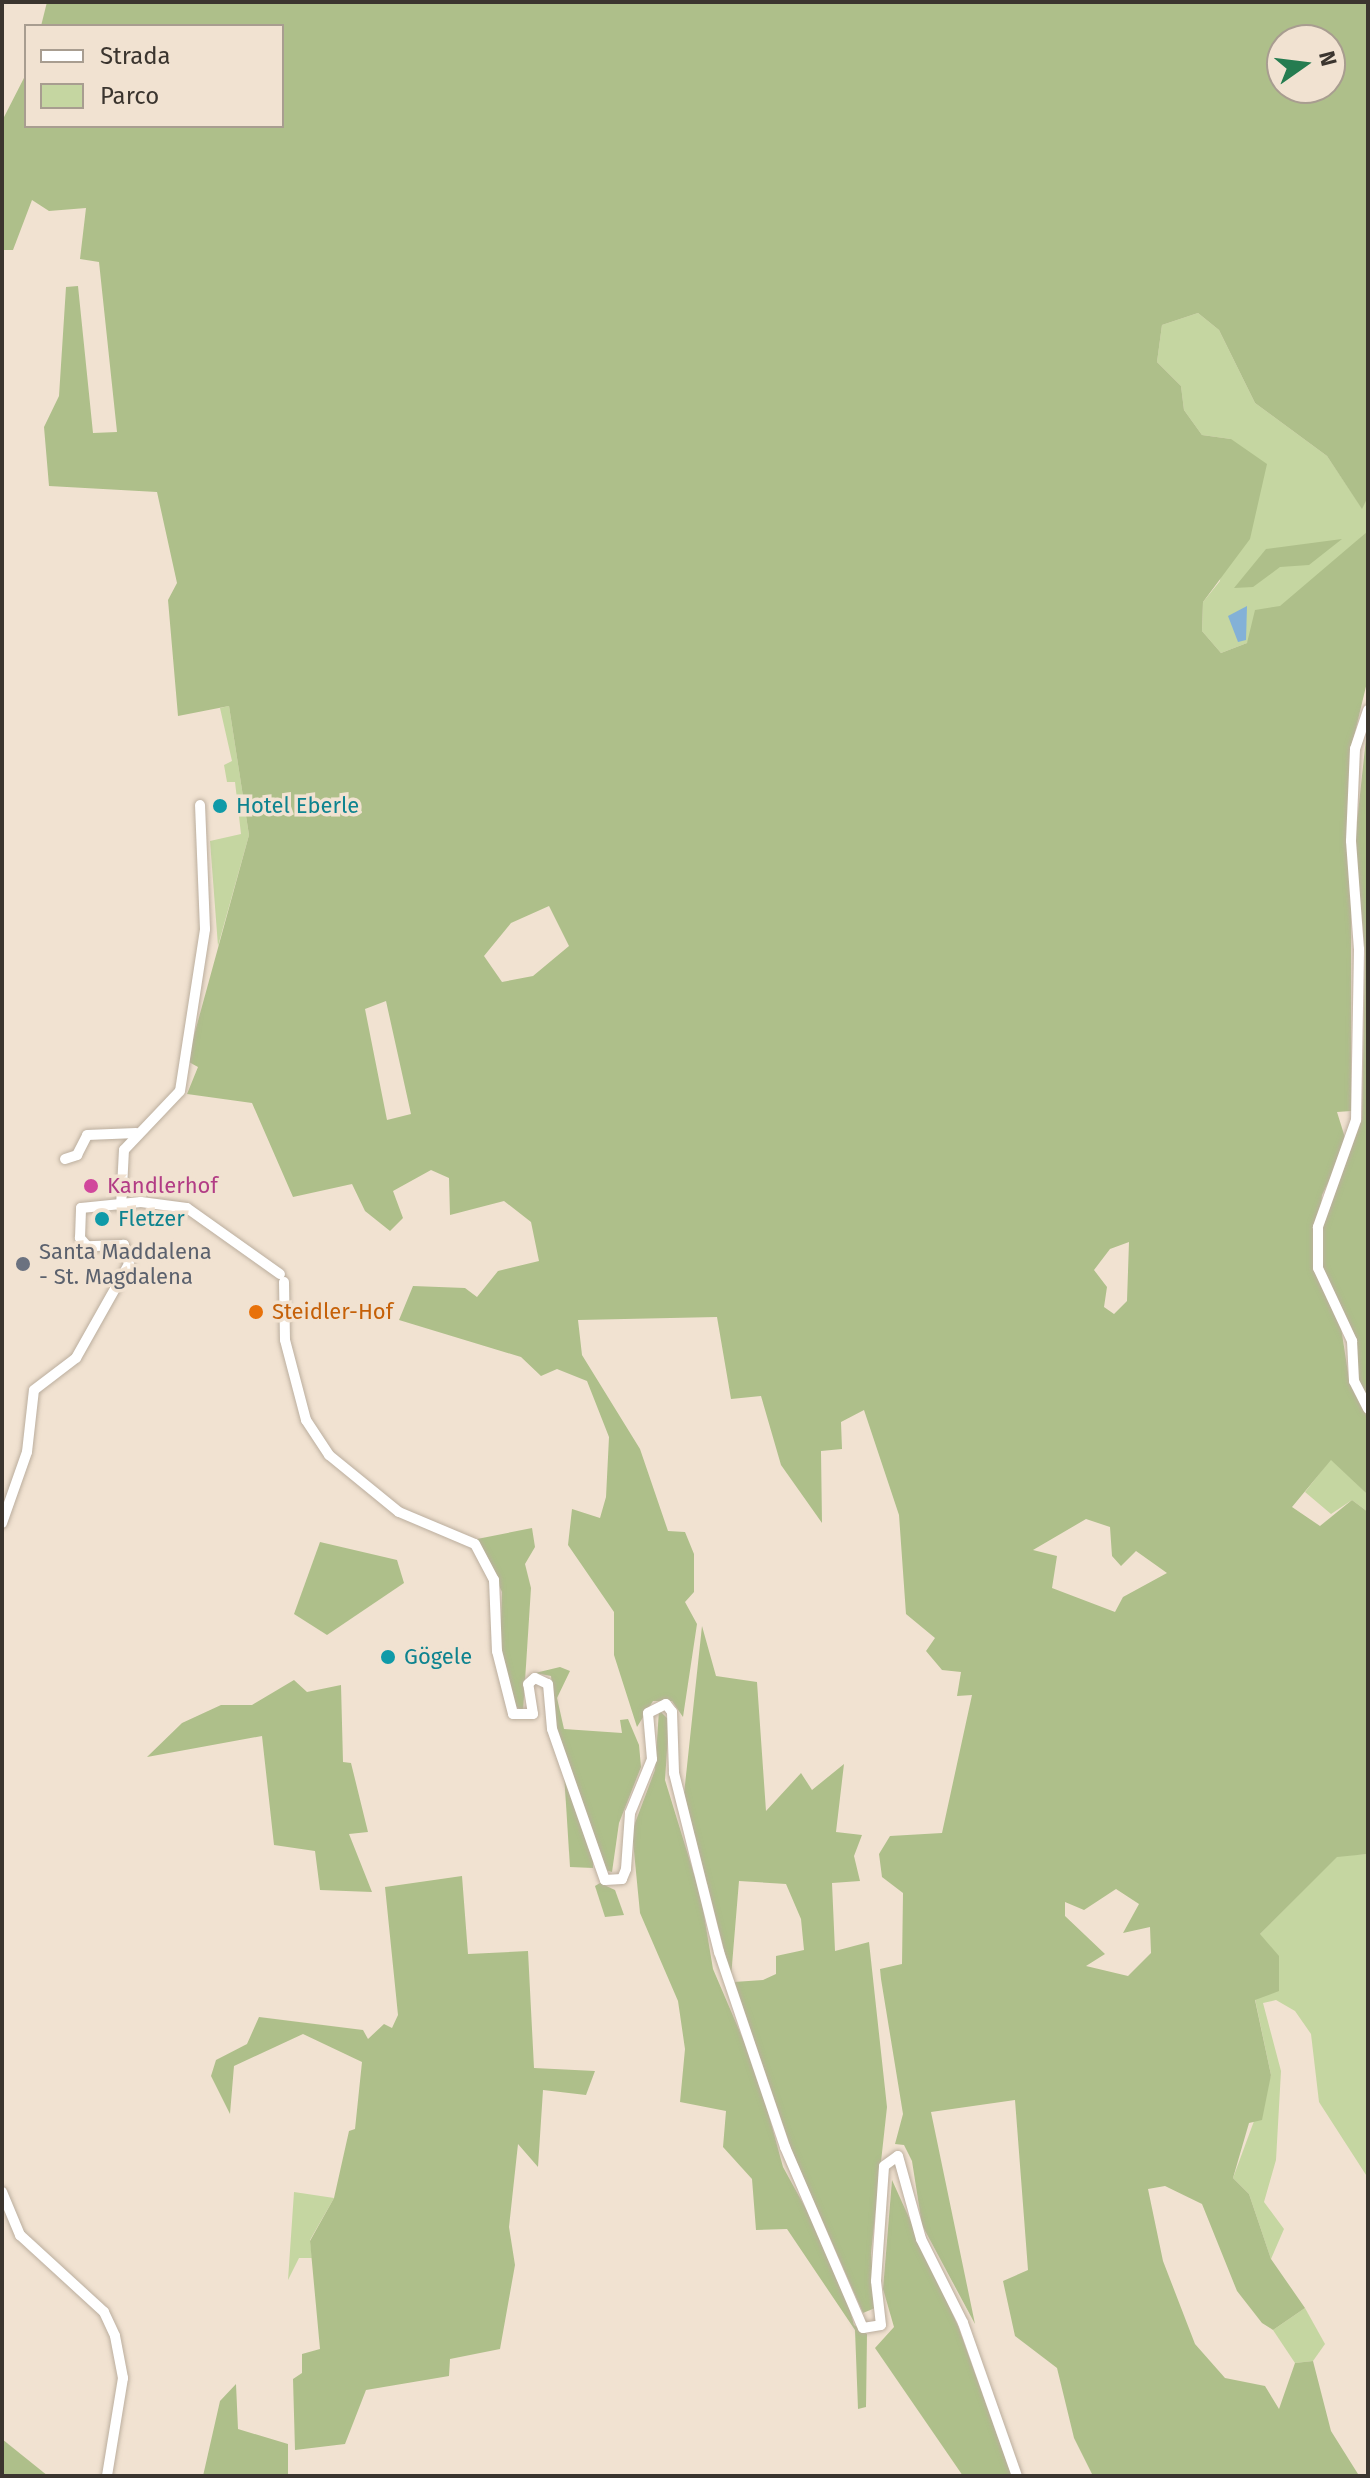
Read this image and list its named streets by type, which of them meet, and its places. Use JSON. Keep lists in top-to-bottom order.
{
  "places": [
    "Hotel Eberle",
    "Kandlerhof",
    "Fletzer",
    "Santa Maddalena - St. Magdalena",
    "Steidler-Hof",
    "Gögele"
  ],
  "legend": ["Strada", "Parco"],
  "north": "right"
}
